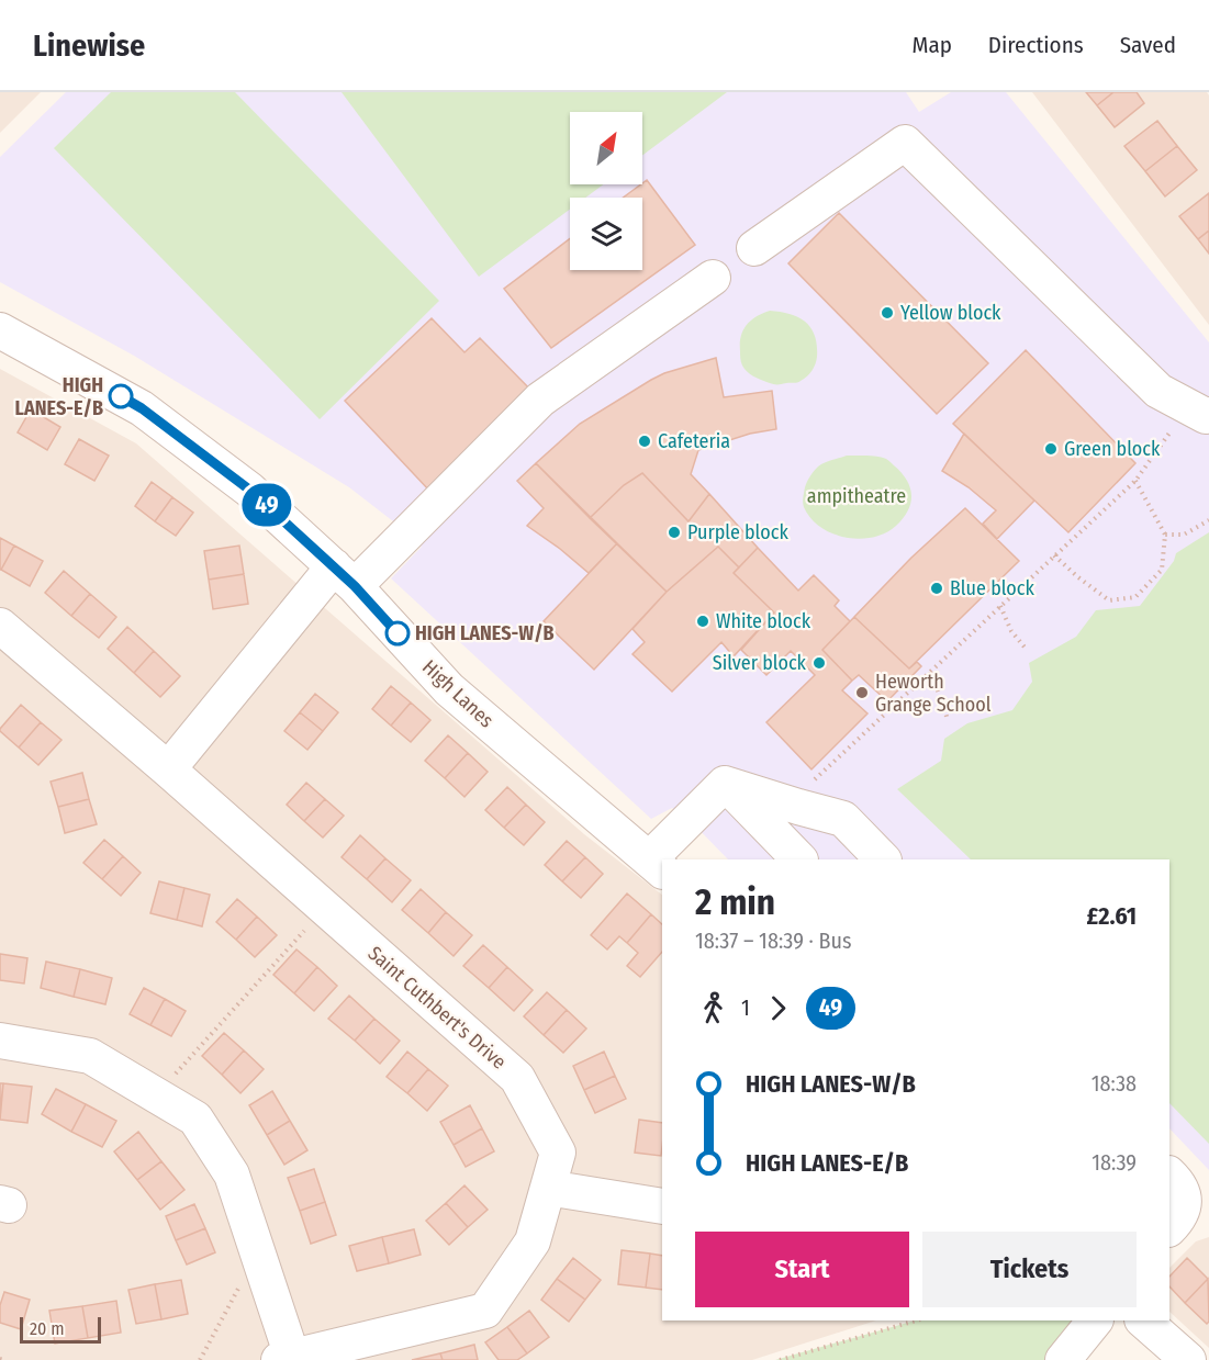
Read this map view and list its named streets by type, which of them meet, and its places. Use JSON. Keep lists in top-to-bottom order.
{
  "streets": {
    "street": ["High Lanes", "Saint Cuthbert's Drive"]
  },
  "parks": ["ampitheatre"],
  "places": [
    "Yellow block",
    "HIGH LANES-E/B",
    "Cafeteria",
    "Green block",
    "Purple block",
    "Blue block",
    "White block",
    "HIGH LANES-W/B",
    "Silver block",
    "Heworth Grange School"
  ],
  "lines": ["bus line 49"],
  "scale_bar": "20 m",
  "north": "top right",
  "page": {
    "header": "Linewise",
    "nav": ["Map", "Directions", "Saved"],
    "on_map": "49",
    "heading": ["2 min", "18:37 – 18:39 · Bus", "£2.61"],
    "legs": ["1", "49"],
    "list": [
      {
        "name": "HIGH LANES-W/B",
        "value": "18:38"
      },
      {
        "name": "HIGH LANES-E/B",
        "value": "18:39"
      }
    ],
    "buttons": ["Start", "Tickets"],
    "scale": "20 m"
  }
}
